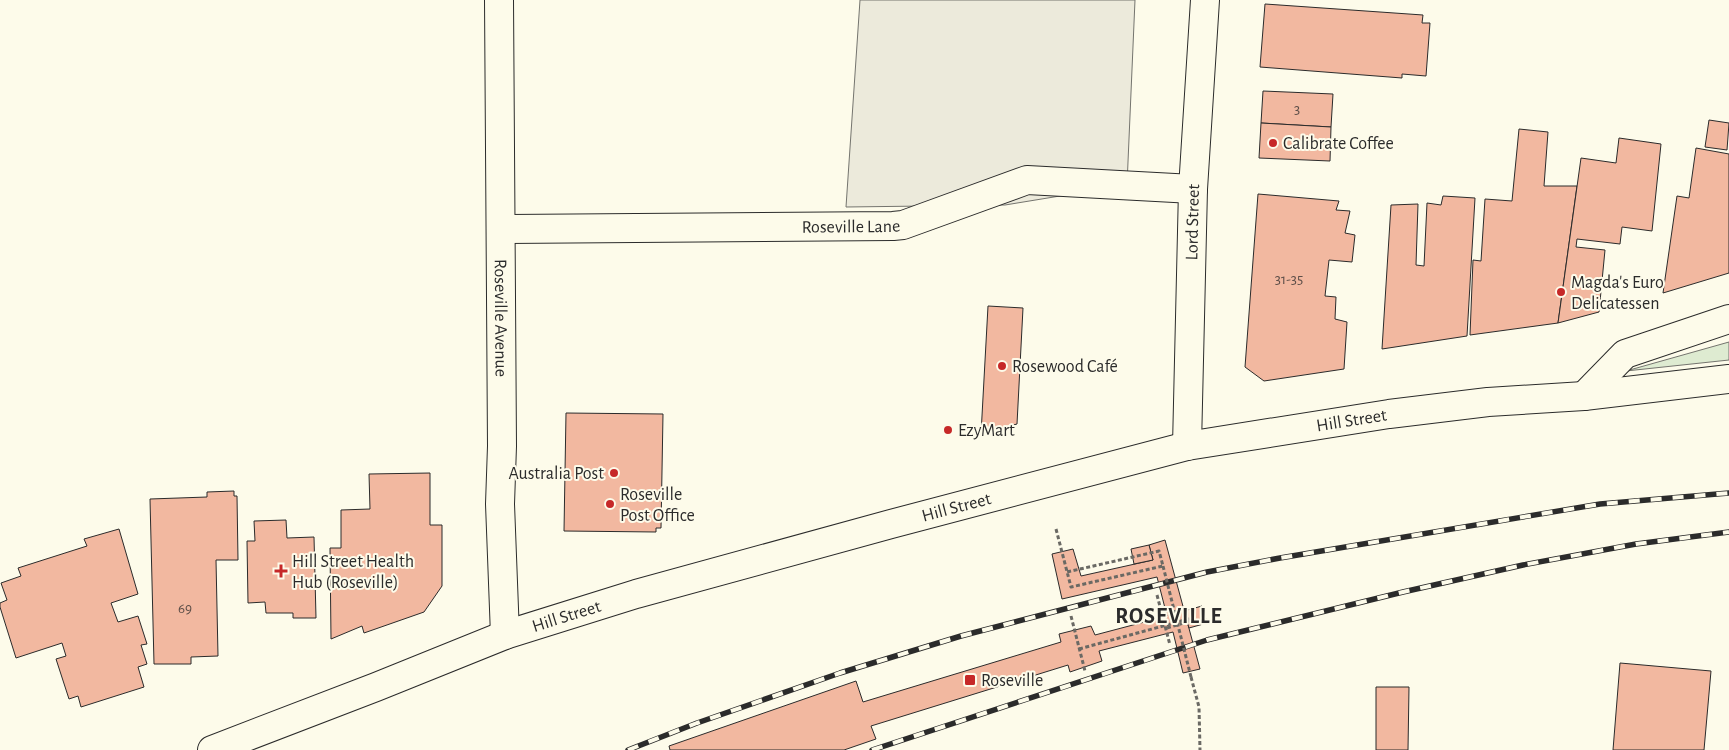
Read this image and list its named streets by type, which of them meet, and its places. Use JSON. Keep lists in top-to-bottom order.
{
  "streets": {
    "street": [
      "Lord Street",
      "Roseville Lane",
      "Roseville Avenue",
      "Hill Street"
    ]
  },
  "crossings": [
    ["Lord Street", "Roseville Lane"],
    ["Lord Street", "Hill Street"],
    ["Roseville Lane", "Roseville Avenue"],
    ["Roseville Avenue", "Hill Street"]
  ],
  "districts": ["ROSEVILLE"],
  "places": {
    "other": [
      "Calibrate Coffee",
      "Magda's Euro Delicatessen",
      "Rosewood Café",
      "EzyMart",
      "Australia Post",
      "Roseville Post Office"
    ],
    "health": ["Hill Street Health Hub (Roseville)"],
    "transit": ["Roseville"]
  },
  "house_numbers": ["3", "31-35", "69"]
}
